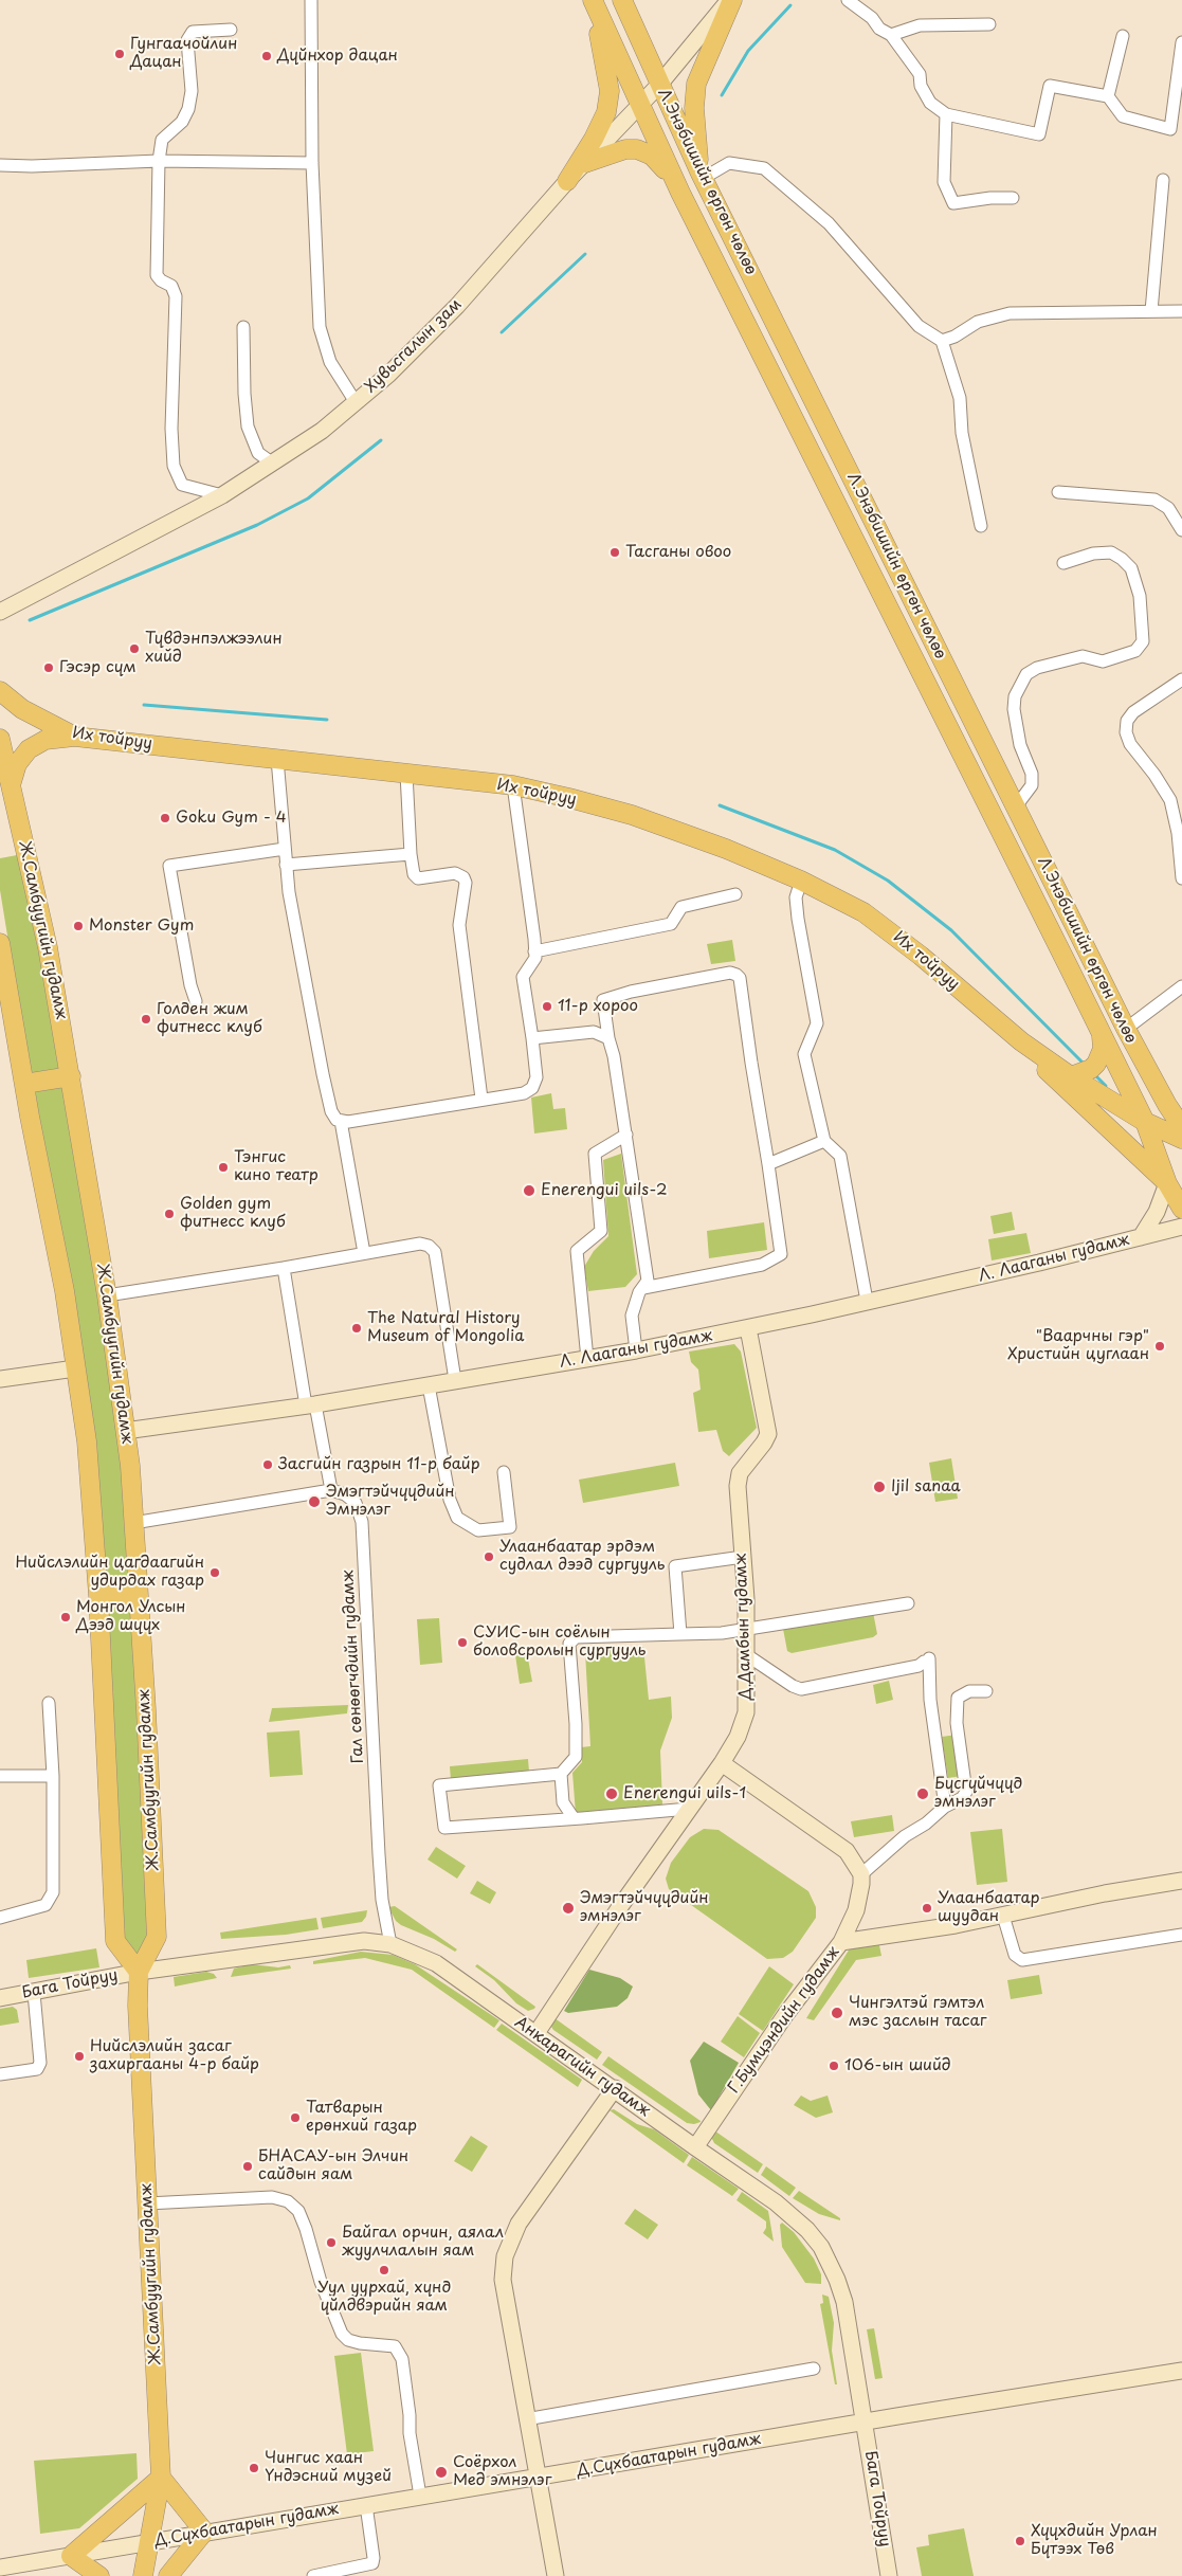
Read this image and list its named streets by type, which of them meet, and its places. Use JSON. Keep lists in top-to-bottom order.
{
  "streets": {
    "main road": [
      "Л.Энэбишийн өргөн чөлөө",
      "Хувьсгалын зам",
      "Их тойруу",
      "Ж.Самбуугийн гудамж",
      "Л. Лааганы гудамж",
      "Д.Дамбын гудамж",
      "Бага Тойруу",
      "Г.Бумцэндийн гудамж",
      "Анкарагийн гудамж",
      "Д.Сүхбаатарын гудамж"
    ],
    "street": ["Гал сөнөөгчдийн гудамж"]
  },
  "crossings": [
    ["Л.Энэбишийн өргөн чөлөө", "Хувьсгалын зам"],
    ["Л.Энэбишийн өргөн чөлөө", "Их тойруу"],
    ["Ж.Самбуугийн гудамж", "Л. Лааганы гудамж"],
    ["Ж.Самбуугийн гудамж", "Бага Тойруу"],
    ["Ж.Самбуугийн гудамж", "Анкарагийн гудамж"],
    ["Ж.Самбуугийн гудамж", "Д.Сүхбаатарын гудамж"],
    ["Л. Лааганы гудамж", "Д.Дамбын гудамж"],
    ["Д.Дамбын гудамж", "Анкарагийн гудамж"],
    ["Гал сөнөөгчдийн гудамж", "Анкарагийн гудамж"],
    ["Бага Тойруу", "Анкарагийн гудамж"],
    ["Бага Тойруу", "Д.Сүхбаатарын гудамж"],
    ["Г.Бумцэндийн гудамж", "Анкарагийн гудамж"],
    ["Анкарагийн гудамж", "Д.Сүхбаатарын гудамж"]
  ],
  "places": [
    "Гунгаачойлин Дацан",
    "Дүйнхор дацан",
    "Тасганы овоо",
    "Түвдэнпэлжээлин хийд",
    "Гэсэр сүм",
    "Goku Gym - 4",
    "Monster Gym",
    "11-р хороо",
    "Голден жим фитнесс клуб",
    "Тэнгис кино театр",
    "Enerengui uils-2",
    "Golden gym фитнесс клуб",
    "The Natural History Museum of Mongolia",
    "\"Ваарчны гэр\" Христийн цуглаан",
    "Засгийн газрын 11-р байр",
    "Ijil sanaa",
    "Эмэгтэйчүүдийн Эмнэлэг",
    "Улаанбаатар эрдэм судлал дээд сургууль",
    "Нийслэлийн цагдаагийн удирдах газар",
    "Монгол Улсын Дээд шүүх",
    "СУИС-ын соёлын боловсролын сургууль",
    "Enerengui uils-1",
    "Бүсгүйчүүд эмнэлэг",
    "Эмэгтэйчүүдийн эмнэлэг",
    "Улаанбаатар шуудан",
    "Чингэлтэй гэмтэл мэс заслын тасаг",
    "Нийслэлийн засаг захиргааны 4-р байр",
    "106-ын шийд",
    "Татварын ерөнхий газар",
    "БНАСАУ-ын Элчин сайдын яам",
    "Байгал орчин, аялал жуулчлалын яам",
    "Уул уурхай, хүнд үйлдвэрийн яам",
    "Чингис хаан Үндэсний музей",
    "Соёрхол Мед эмнэлэг",
    "Хүүхдийн Урлан Бүтээх Төв"
  ]
}
